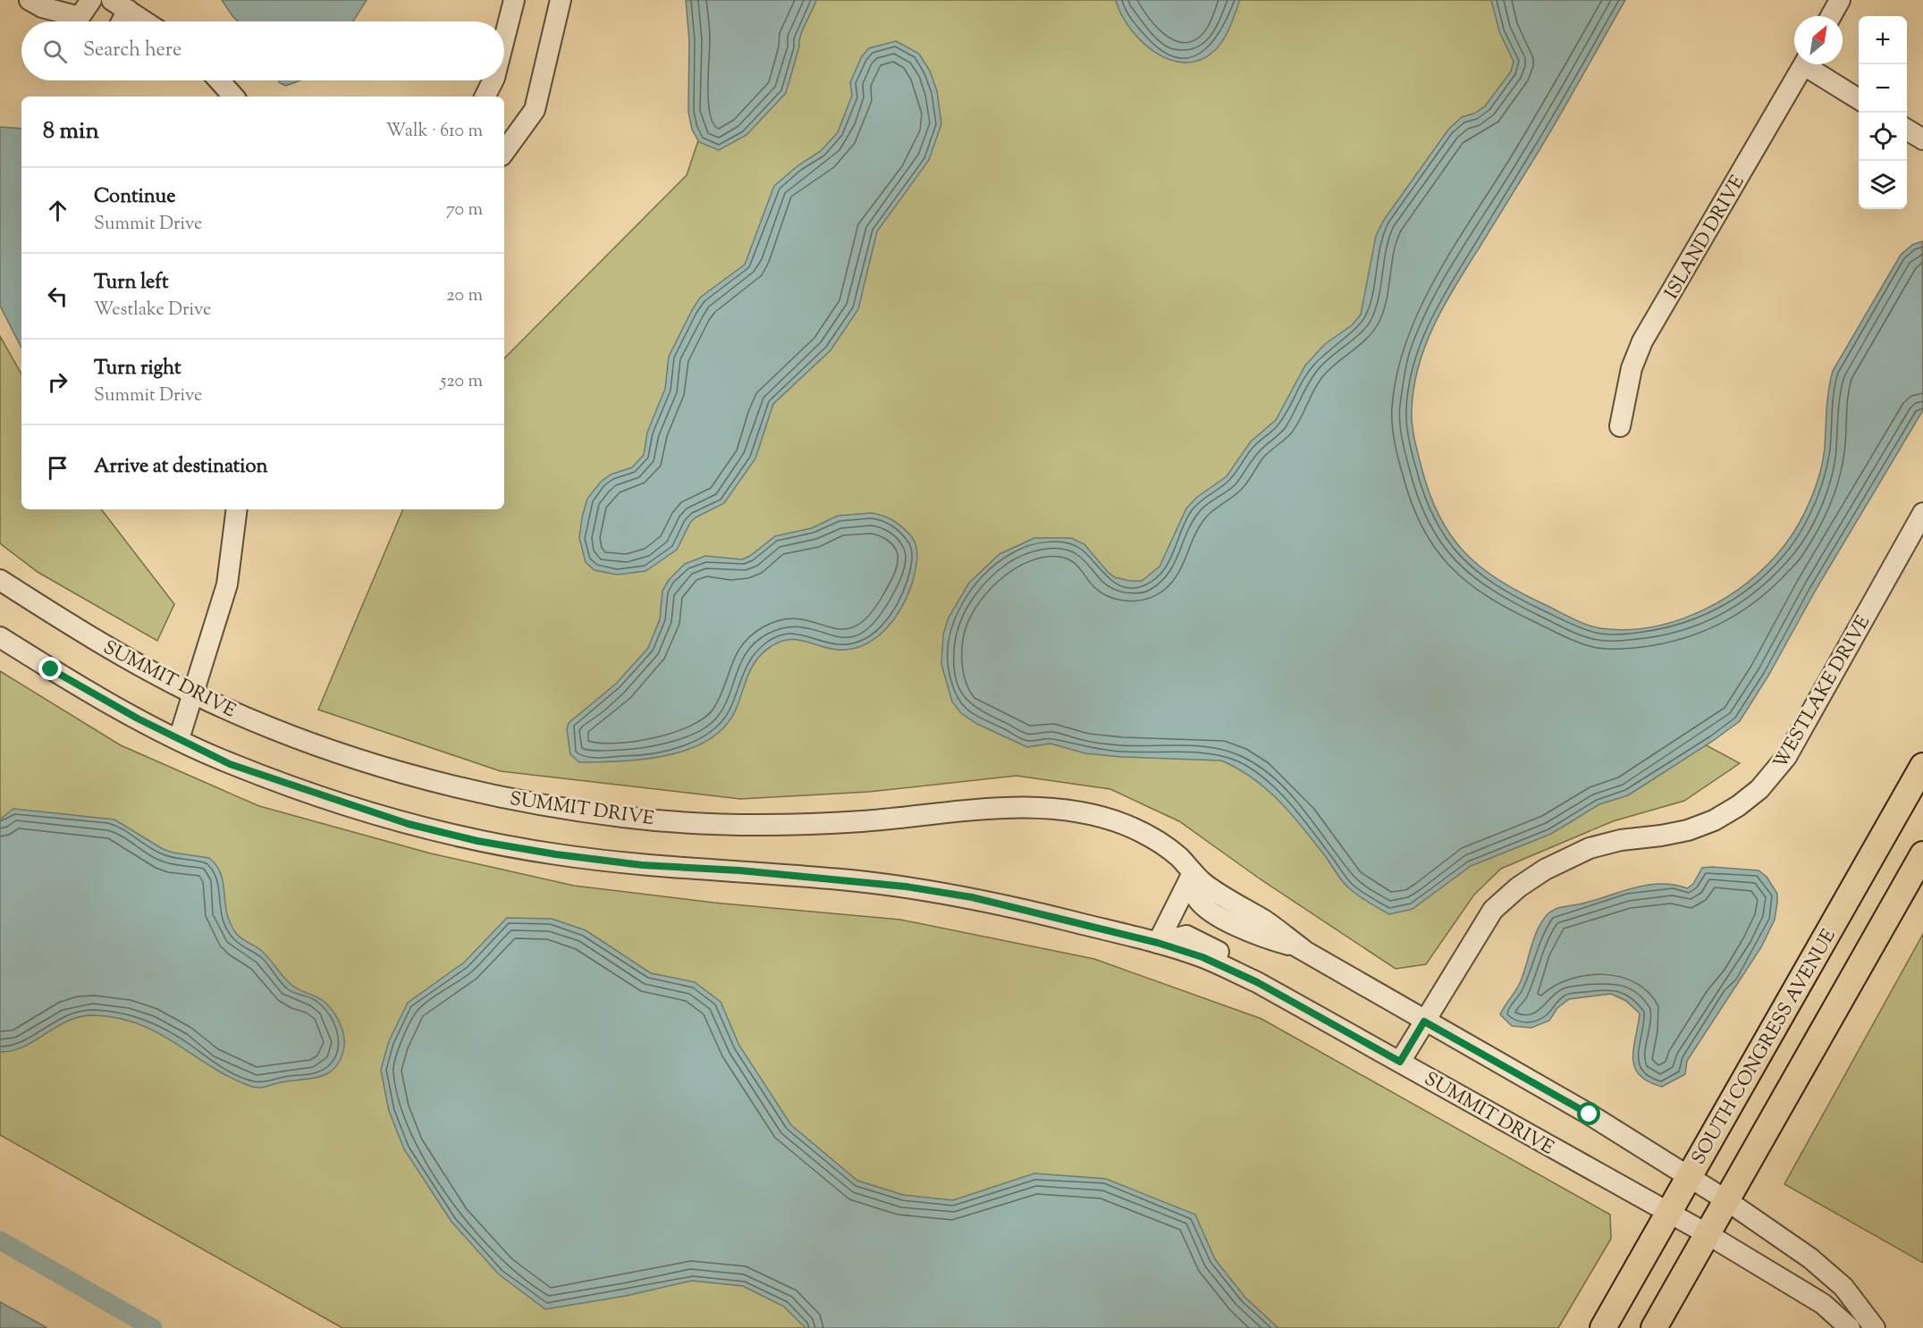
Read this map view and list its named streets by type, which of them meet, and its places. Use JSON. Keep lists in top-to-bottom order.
{
  "streets": {
    "main road": ["SOUTH CONGRESS AVENUE"],
    "street": ["ISLAND DRIVE", "SUMMIT DRIVE", "WESTLAKE DRIVE"]
  },
  "crossings": [
    ["SUMMIT DRIVE", "WESTLAKE DRIVE"],
    ["SUMMIT DRIVE", "SOUTH CONGRESS AVENUE"]
  ],
  "north": "top right",
  "page": {
    "map_buttons": ["+", "−"],
    "search": "Search here",
    "heading": ["8 min", "Walk · 610 m"],
    "list": [
      ["Continue", "Summit Drive", "70 m"],
      ["Turn left", "Westlake Drive", "20 m"],
      ["Turn right", "Summit Drive", "520 m"],
      "Arrive at destination"
    ]
  }
}
